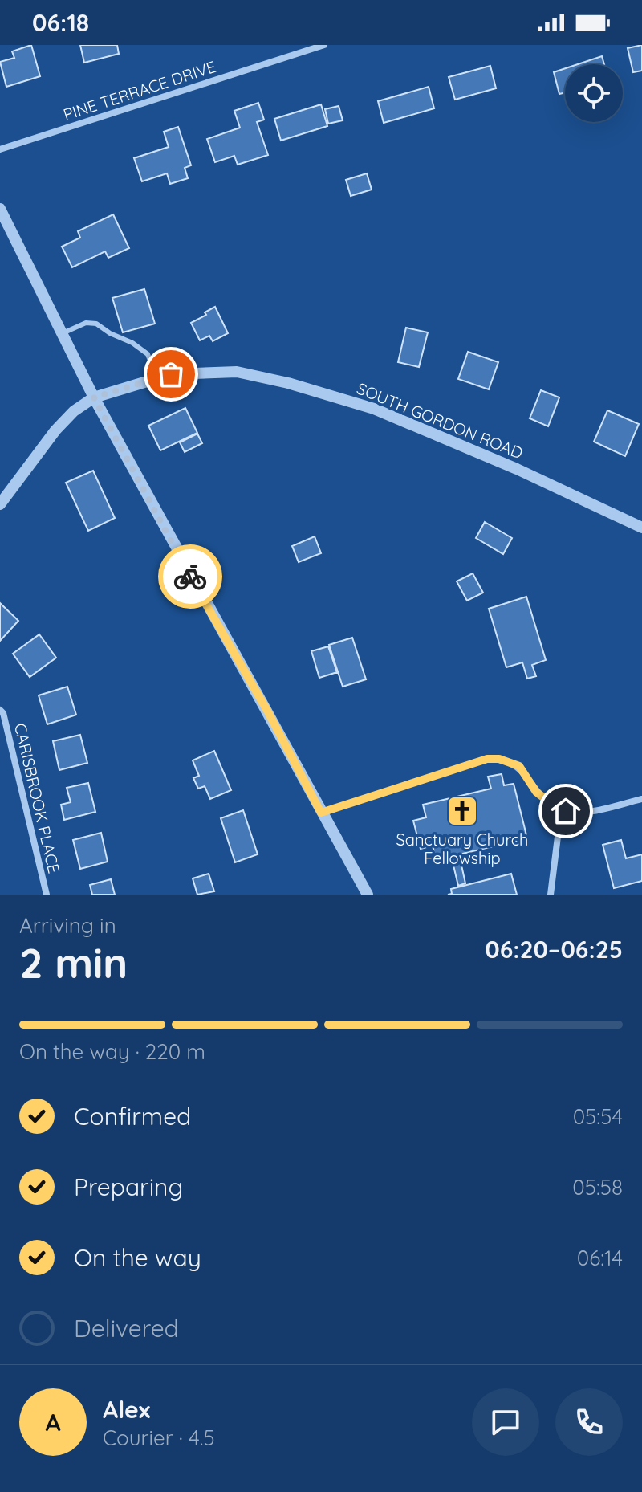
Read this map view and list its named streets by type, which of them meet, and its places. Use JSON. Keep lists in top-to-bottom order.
{
  "streets": {
    "street": ["PINE TERRACE DRIVE", "SOUTH GORDON ROAD", "CARISBROOK PLACE"]
  },
  "places": {
    "church": ["Sanctuary Church Fellowship"]
  },
  "page": {
    "status": "06:18",
    "heading": ["2 min", "Arriving in", "06:20–06:25"],
    "panel": ["Alex", "Courier · 4.5"],
    "bar": "On the way · 220 m",
    "list": [
      ["Confirmed", "05:54"],
      ["Preparing", "05:58"],
      ["On the way", "06:14"],
      "Delivered"
    ],
    "round": "A"
  }
}
